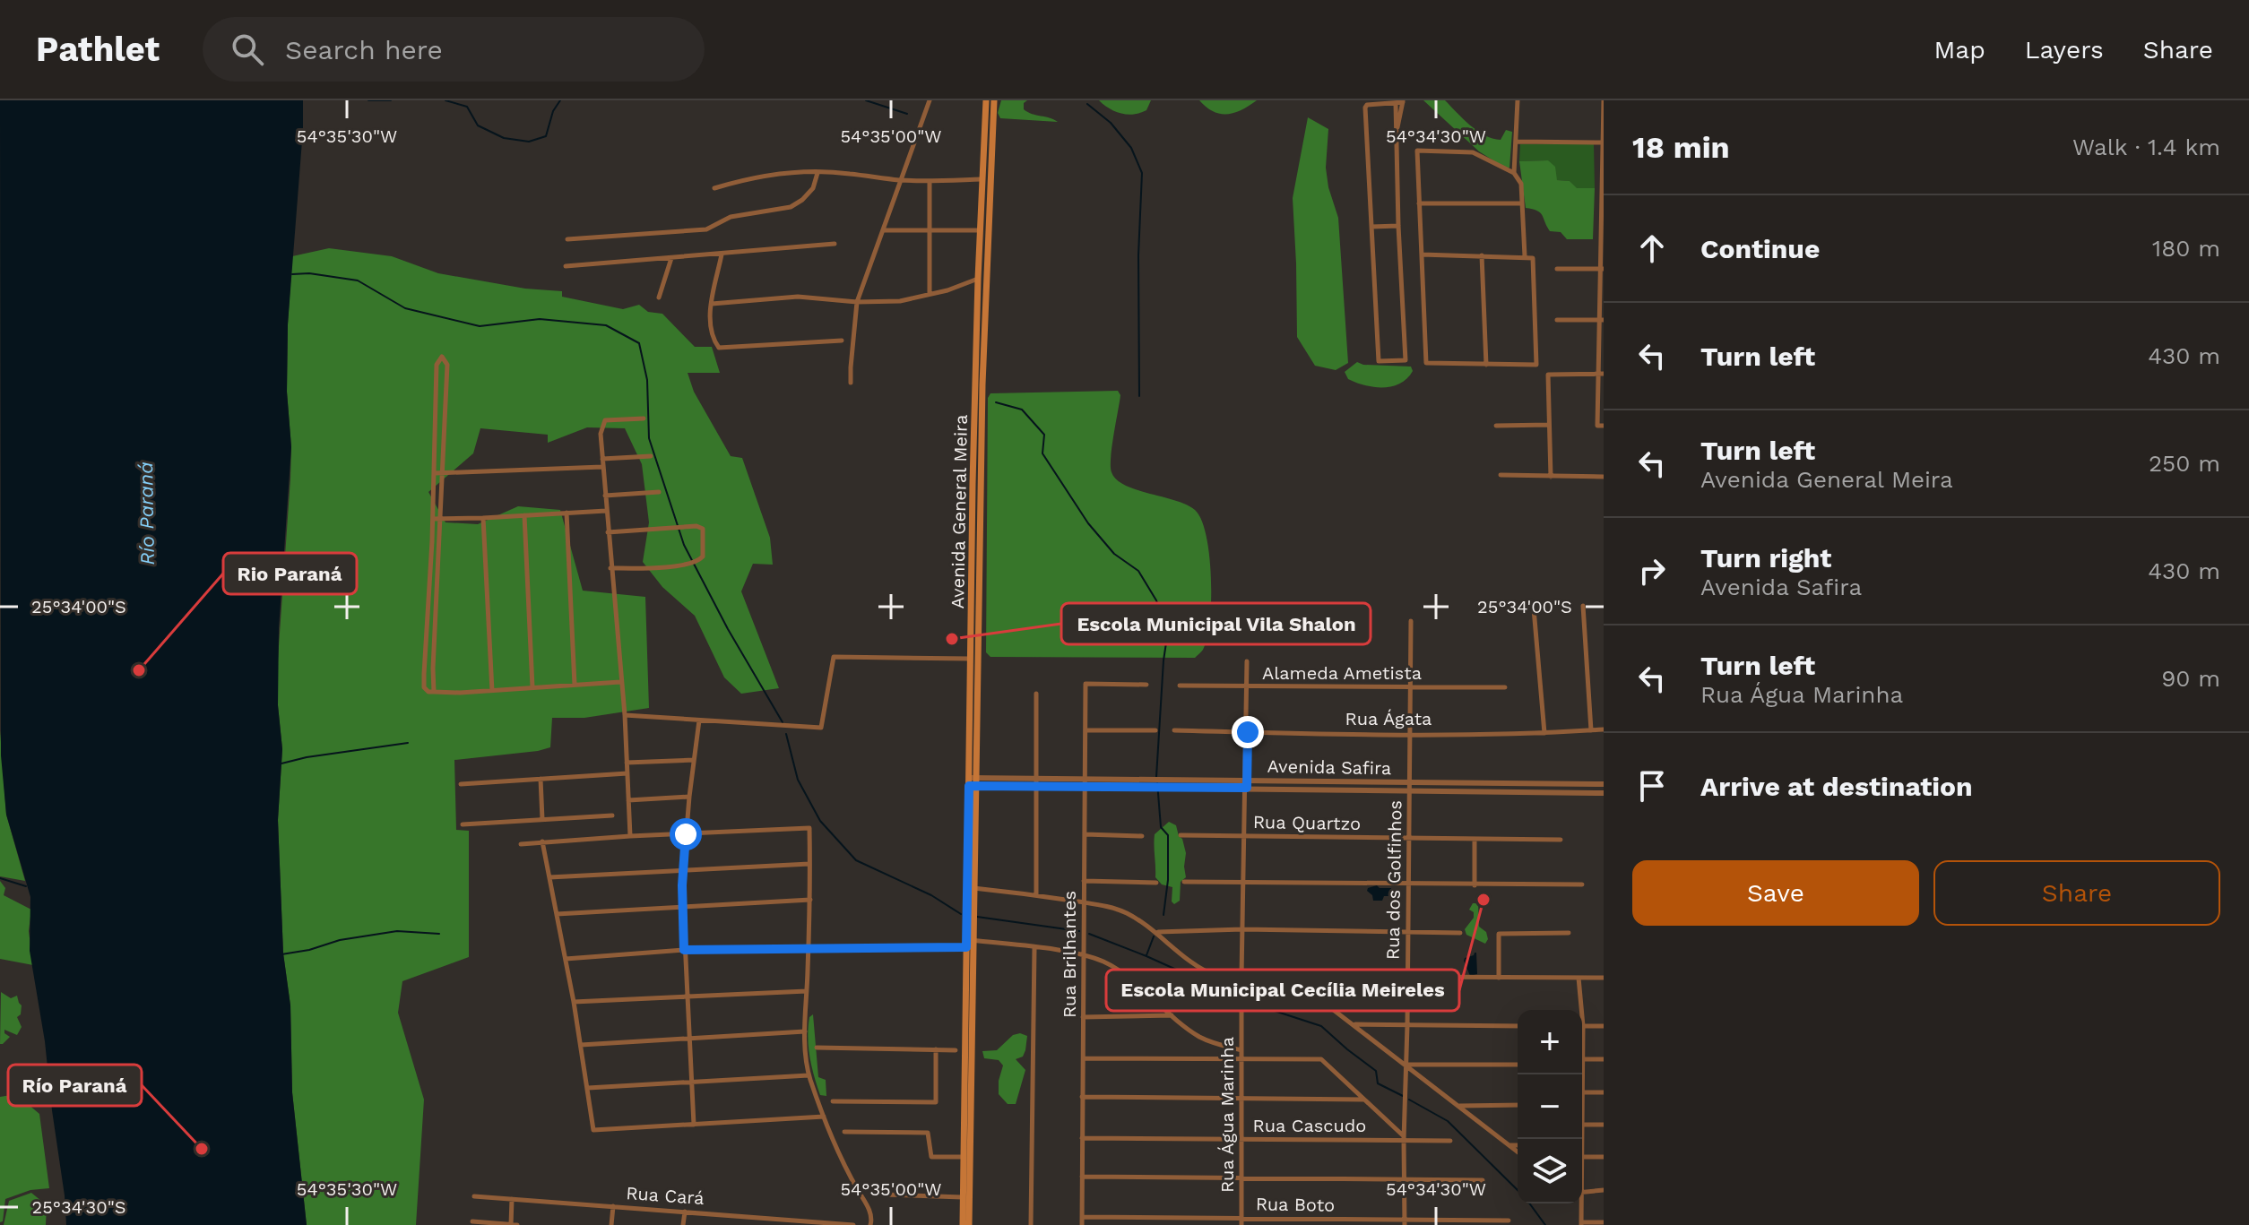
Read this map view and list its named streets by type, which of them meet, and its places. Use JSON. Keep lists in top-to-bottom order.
{
  "streets": {
    "main road": ["Avenida General Meira"],
    "street": [
      "Alameda Ametista",
      "Rua Ágata",
      "Avenida Safira",
      "Rua Quartzo",
      "Rua dos Golfinhos",
      "Rua Brilhantes",
      "Rua Água Marinha",
      "Rua Cascudo",
      "Rua Cará",
      "Rua Boto"
    ]
  },
  "crossings": [
    ["Avenida General Meira", "Avenida Safira"],
    ["Alameda Ametista", "Rua dos Golfinhos"],
    ["Alameda Ametista", "Rua Água Marinha"],
    ["Rua Ágata", "Rua dos Golfinhos"],
    ["Rua Ágata", "Rua Água Marinha"],
    ["Avenida Safira", "Rua dos Golfinhos"],
    ["Avenida Safira", "Rua Brilhantes"],
    ["Avenida Safira", "Rua Água Marinha"],
    ["Rua Quartzo", "Rua dos Golfinhos"],
    ["Rua Quartzo", "Rua Água Marinha"],
    ["Rua dos Golfinhos", "Rua Cascudo"],
    ["Rua dos Golfinhos", "Rua Boto"],
    ["Rua Brilhantes", "Rua Cascudo"],
    ["Rua Brilhantes", "Rua Boto"],
    ["Rua Água Marinha", "Rua Cascudo"],
    ["Rua Água Marinha", "Rua Boto"]
  ],
  "water": ["Río Paraná"],
  "places": [
    "Escola Municipal Vila Shalon",
    "Rio Paraná",
    "Escola Municipal Cecília Meireles",
    "Río Paraná"
  ],
  "page": {
    "header": "Pathlet",
    "search": "Search here",
    "nav": ["Map", "Layers", "Share"],
    "heading": ["18 min", "Walk · 1.4 km"],
    "list": [
      ["Continue", "180 m"],
      ["Turn left", "430 m"],
      ["Turn left", "Avenida General Meira", "250 m"],
      ["Turn right", "Avenida Safira", "430 m"],
      ["Turn left", "Rua Água Marinha", "90 m"],
      "Arrive at destination"
    ],
    "buttons": ["Save", "Share"],
    "map_buttons": ["+", "−"]
  },
  "coordinates": [
    "54°35'30\"W",
    "54°35'00\"W",
    "54°34'30\"W",
    "25°34'00\"S",
    "25°34'30\"S"
  ]
}
